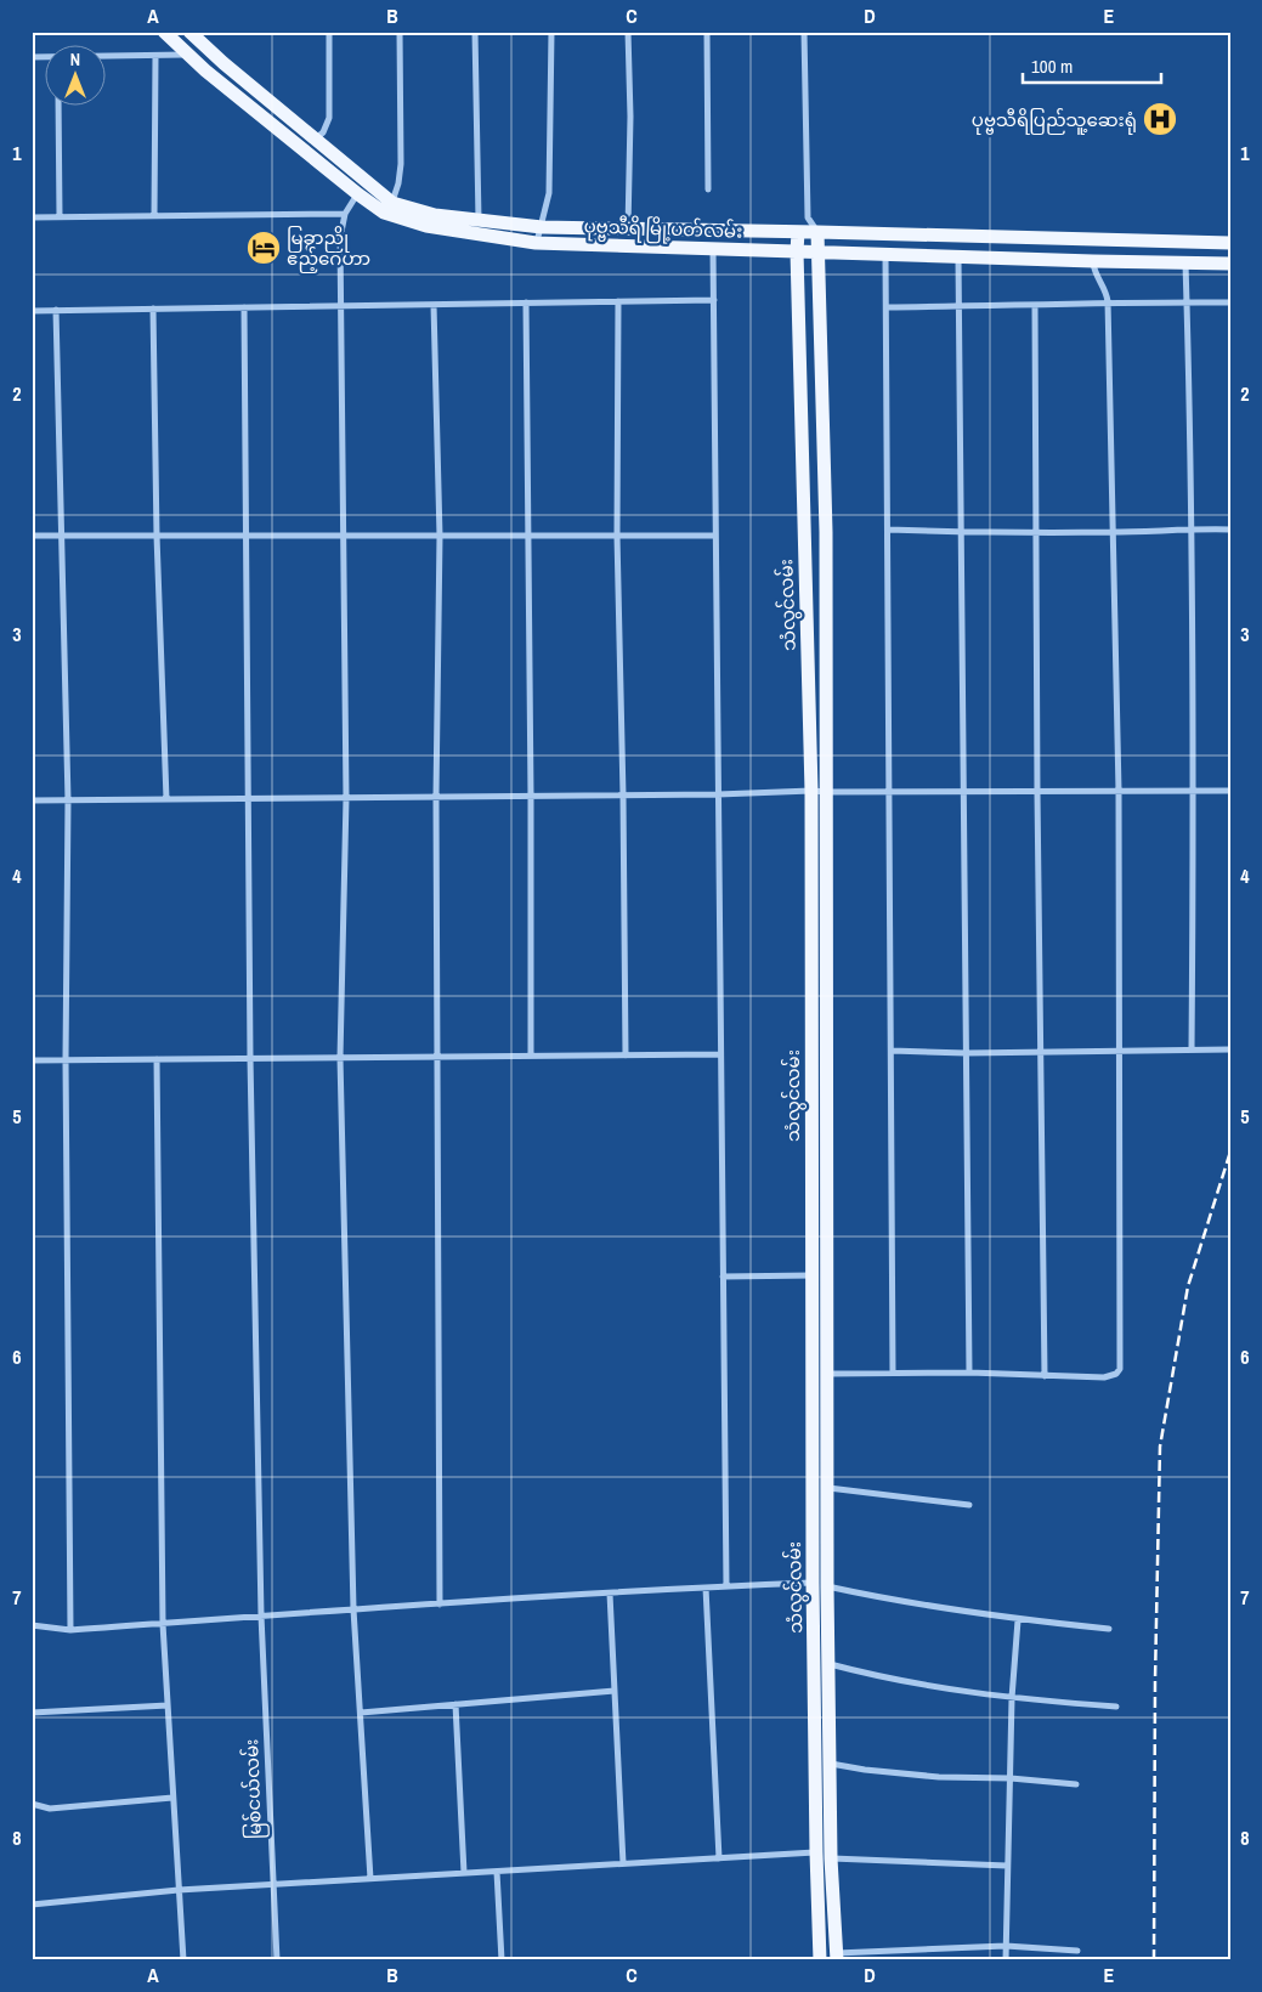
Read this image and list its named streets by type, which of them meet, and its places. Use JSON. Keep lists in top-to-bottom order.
{
  "streets": {
    "main road": ["ပုဗ္ဗသီရိ မြို့ပတ်လမ်း", "သံလွင်လမ်း"],
    "street": ["မြစ်ငယ်လမ်း"]
  },
  "crossings": [
    ["ပုဗ္ဗသီရိ မြို့ပတ်လမ်း", "သံလွင်လမ်း"]
  ],
  "places": {
    "hospital": ["ပုဗ္ဗသီရိပြည်သူ့ဆေးရုံ"],
    "hotel": ["မြခွာညို ဧည့်ဂေဟာ"]
  },
  "scale_bar": "100 m",
  "north": "top",
  "grid": {
    "columns": [
      "A",
      "B",
      "C",
      "D",
      "E"
    ],
    "rows": [
      "1",
      "2",
      "3",
      "4",
      "5",
      "6",
      "7",
      "8"
    ]
  }
}
